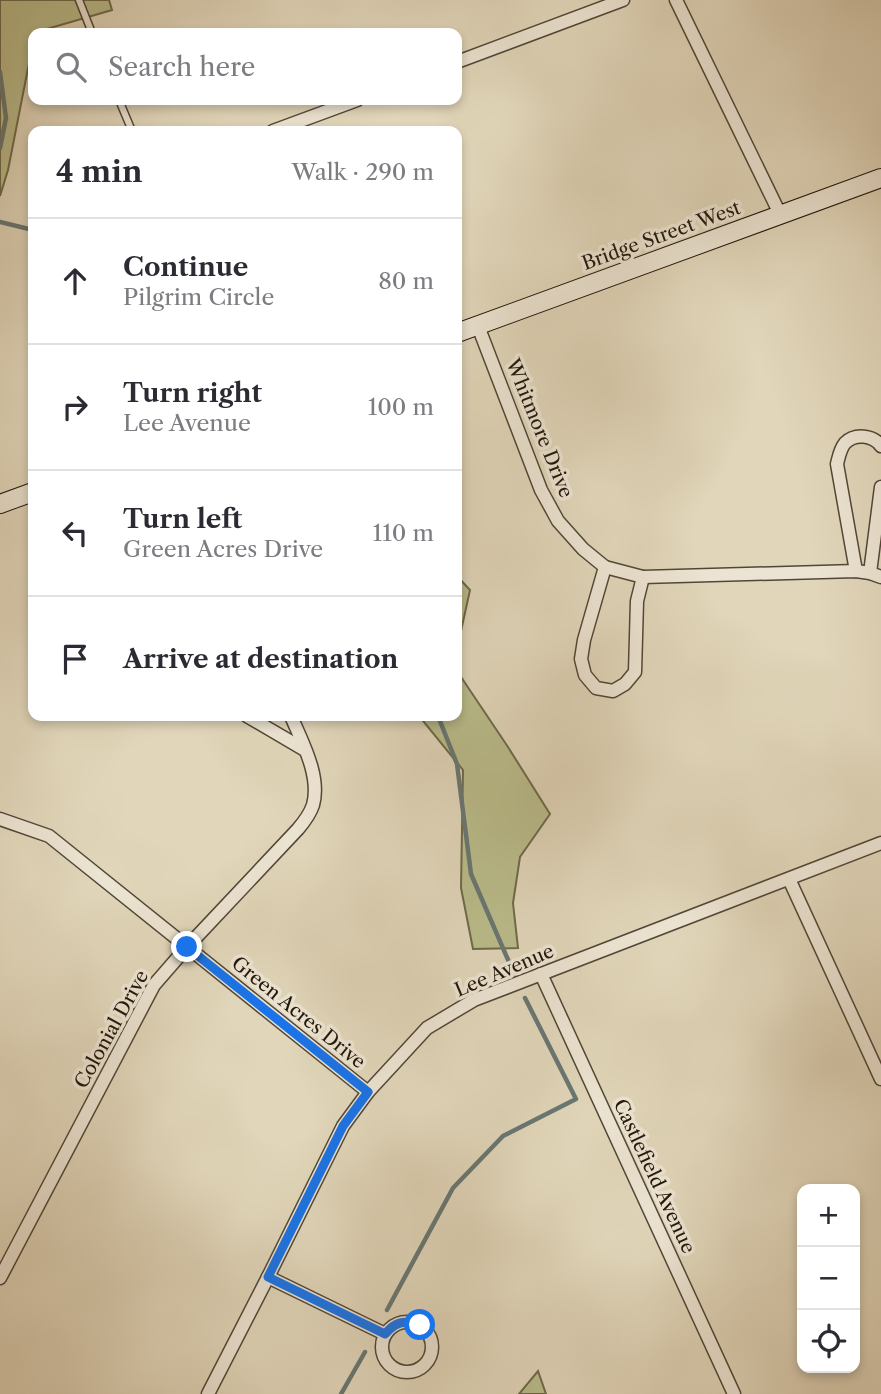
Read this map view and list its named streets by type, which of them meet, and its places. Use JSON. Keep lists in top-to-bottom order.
{
  "streets": {
    "main road": ["Bridge Street West"],
    "street": [
      "Whitmore Drive",
      "Lee Avenue",
      "Green Acres Drive",
      "Colonial Drive",
      "Castlefield Avenue"
    ]
  },
  "crossings": [
    ["Bridge Street West", "Whitmore Drive"],
    ["Lee Avenue", "Green Acres Drive"],
    ["Lee Avenue", "Castlefield Avenue"],
    ["Green Acres Drive", "Colonial Drive"]
  ],
  "page": {
    "search": "Search here",
    "heading": ["4 min", "Walk · 290 m"],
    "list": [
      ["Continue", "Pilgrim Circle", "80 m"],
      ["Turn right", "Lee Avenue", "100 m"],
      ["Turn left", "Green Acres Drive", "110 m"],
      "Arrive at destination"
    ],
    "map_buttons": ["+", "−"]
  }
}
